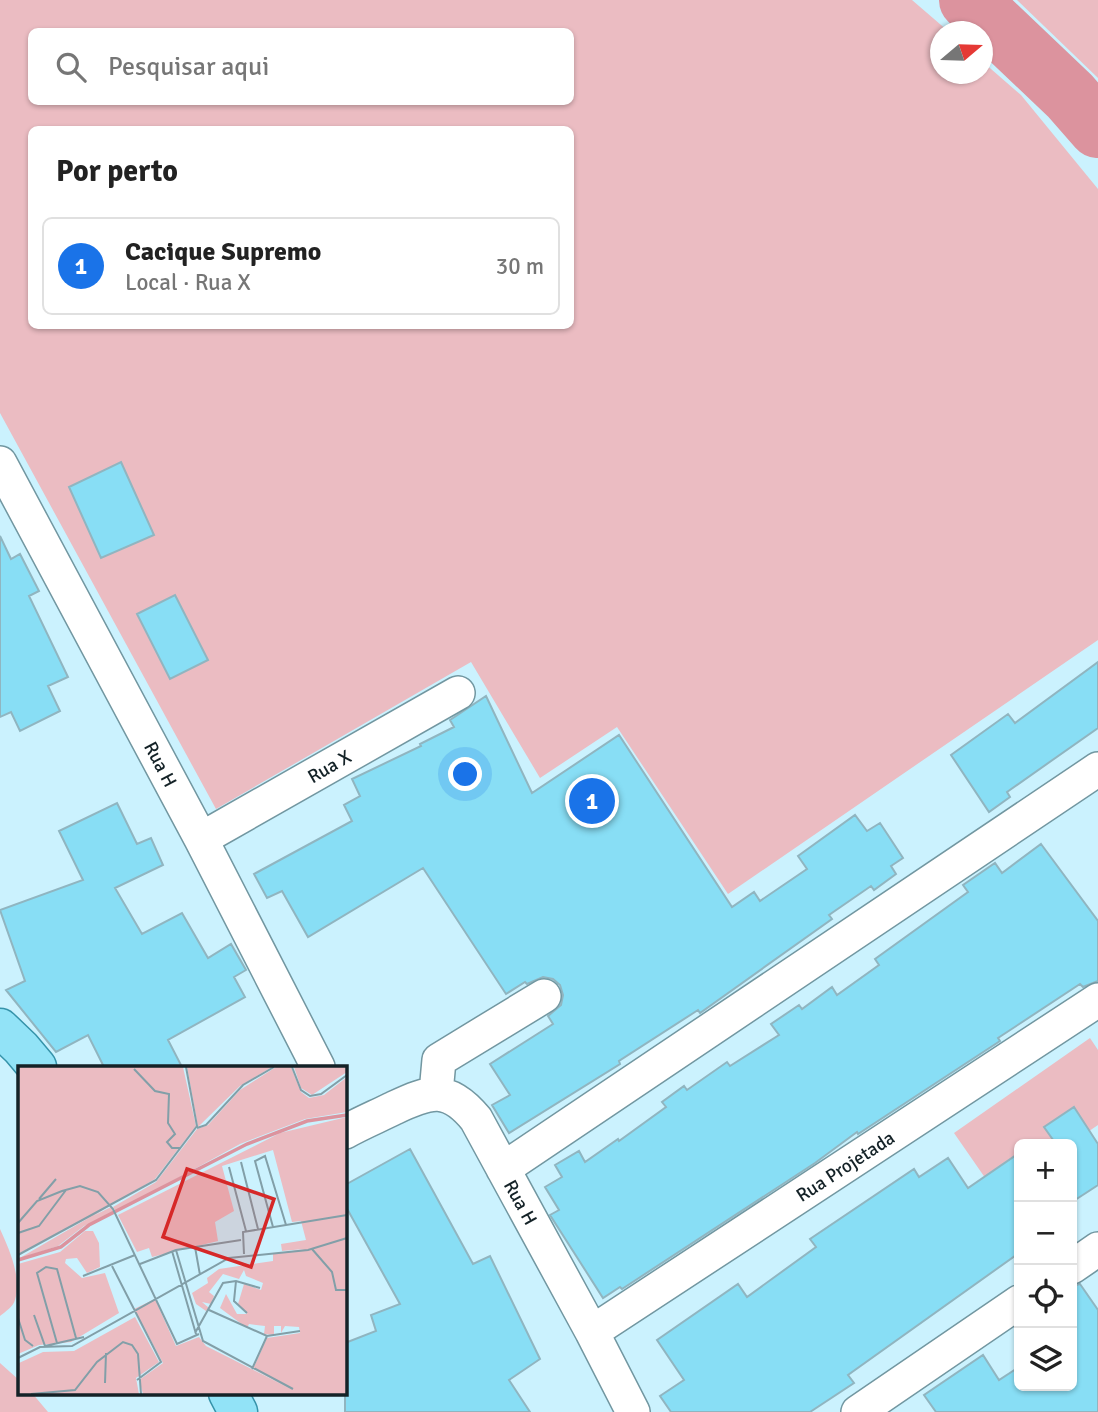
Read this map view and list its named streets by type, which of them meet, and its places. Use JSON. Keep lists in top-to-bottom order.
{
  "streets": {
    "street": ["Rua H", "Rua X", "Rua Projetada"]
  },
  "crossings": [
    ["Rua H", "Rua X"],
    ["Rua H", "Rua Projetada"]
  ],
  "north": "right",
  "page": {
    "search": "Pesquisar aqui",
    "heading": "Por perto",
    "list": [
      {
        "mark": "1",
        "name": "Cacique Supremo",
        "note": "Local · Rua X",
        "value": "30 m"
      }
    ],
    "pins": "1",
    "map_buttons": ["+", "−"]
  }
}
